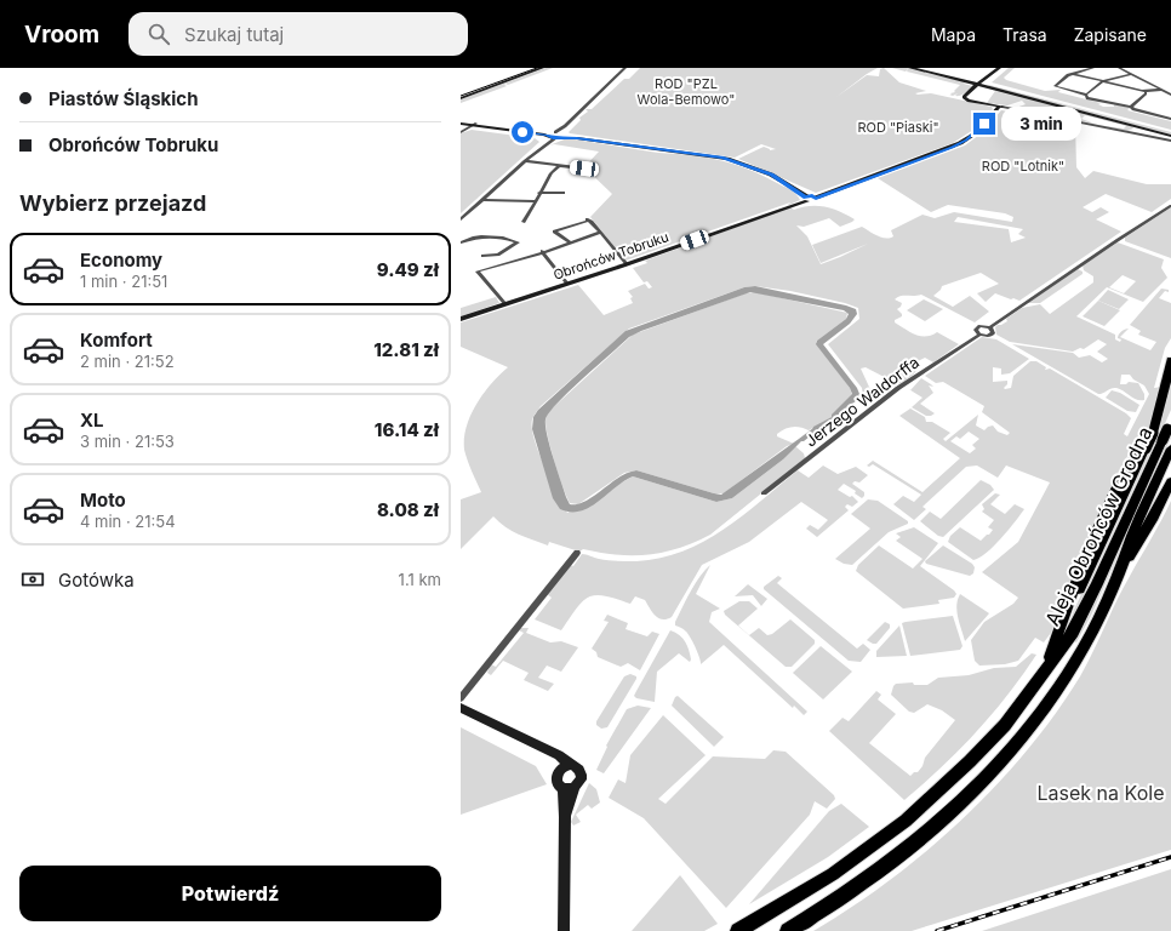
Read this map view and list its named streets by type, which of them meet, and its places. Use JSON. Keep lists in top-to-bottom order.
{
  "streets": {
    "highway": ["Aleja Obrońców Grodna"],
    "street": ["Obrońców Tobruku", "Jerzego Waldorffa"]
  },
  "parks": [
    "ROD \"PZL Wola-Bemowo\"",
    "ROD \"Piaski\"",
    "ROD \"Lotnik\"",
    "Lasek na Kole"
  ],
  "page": {
    "header": "Vroom",
    "search": "Szukaj tutaj",
    "nav": ["Mapa", "Trasa", "Zapisane"],
    "banner": ["Piastów Śląskich", "Obrońców Tobruku"],
    "bubble": "3 min",
    "heading": "Wybierz przejazd",
    "list": [
      {
        "name": "Economy",
        "note": "1 min · 21:51",
        "value": "9.49 zł"
      },
      {
        "name": "Komfort",
        "note": "2 min · 21:52",
        "value": "12.81 zł"
      },
      {
        "name": "XL",
        "note": "3 min · 21:53",
        "value": "16.14 zł"
      },
      {
        "name": "Moto",
        "note": "4 min · 21:54",
        "value": "8.08 zł"
      }
    ],
    "pay": ["Gotówka", "1.1 km"],
    "buttons": "Potwierdź"
  }
}
